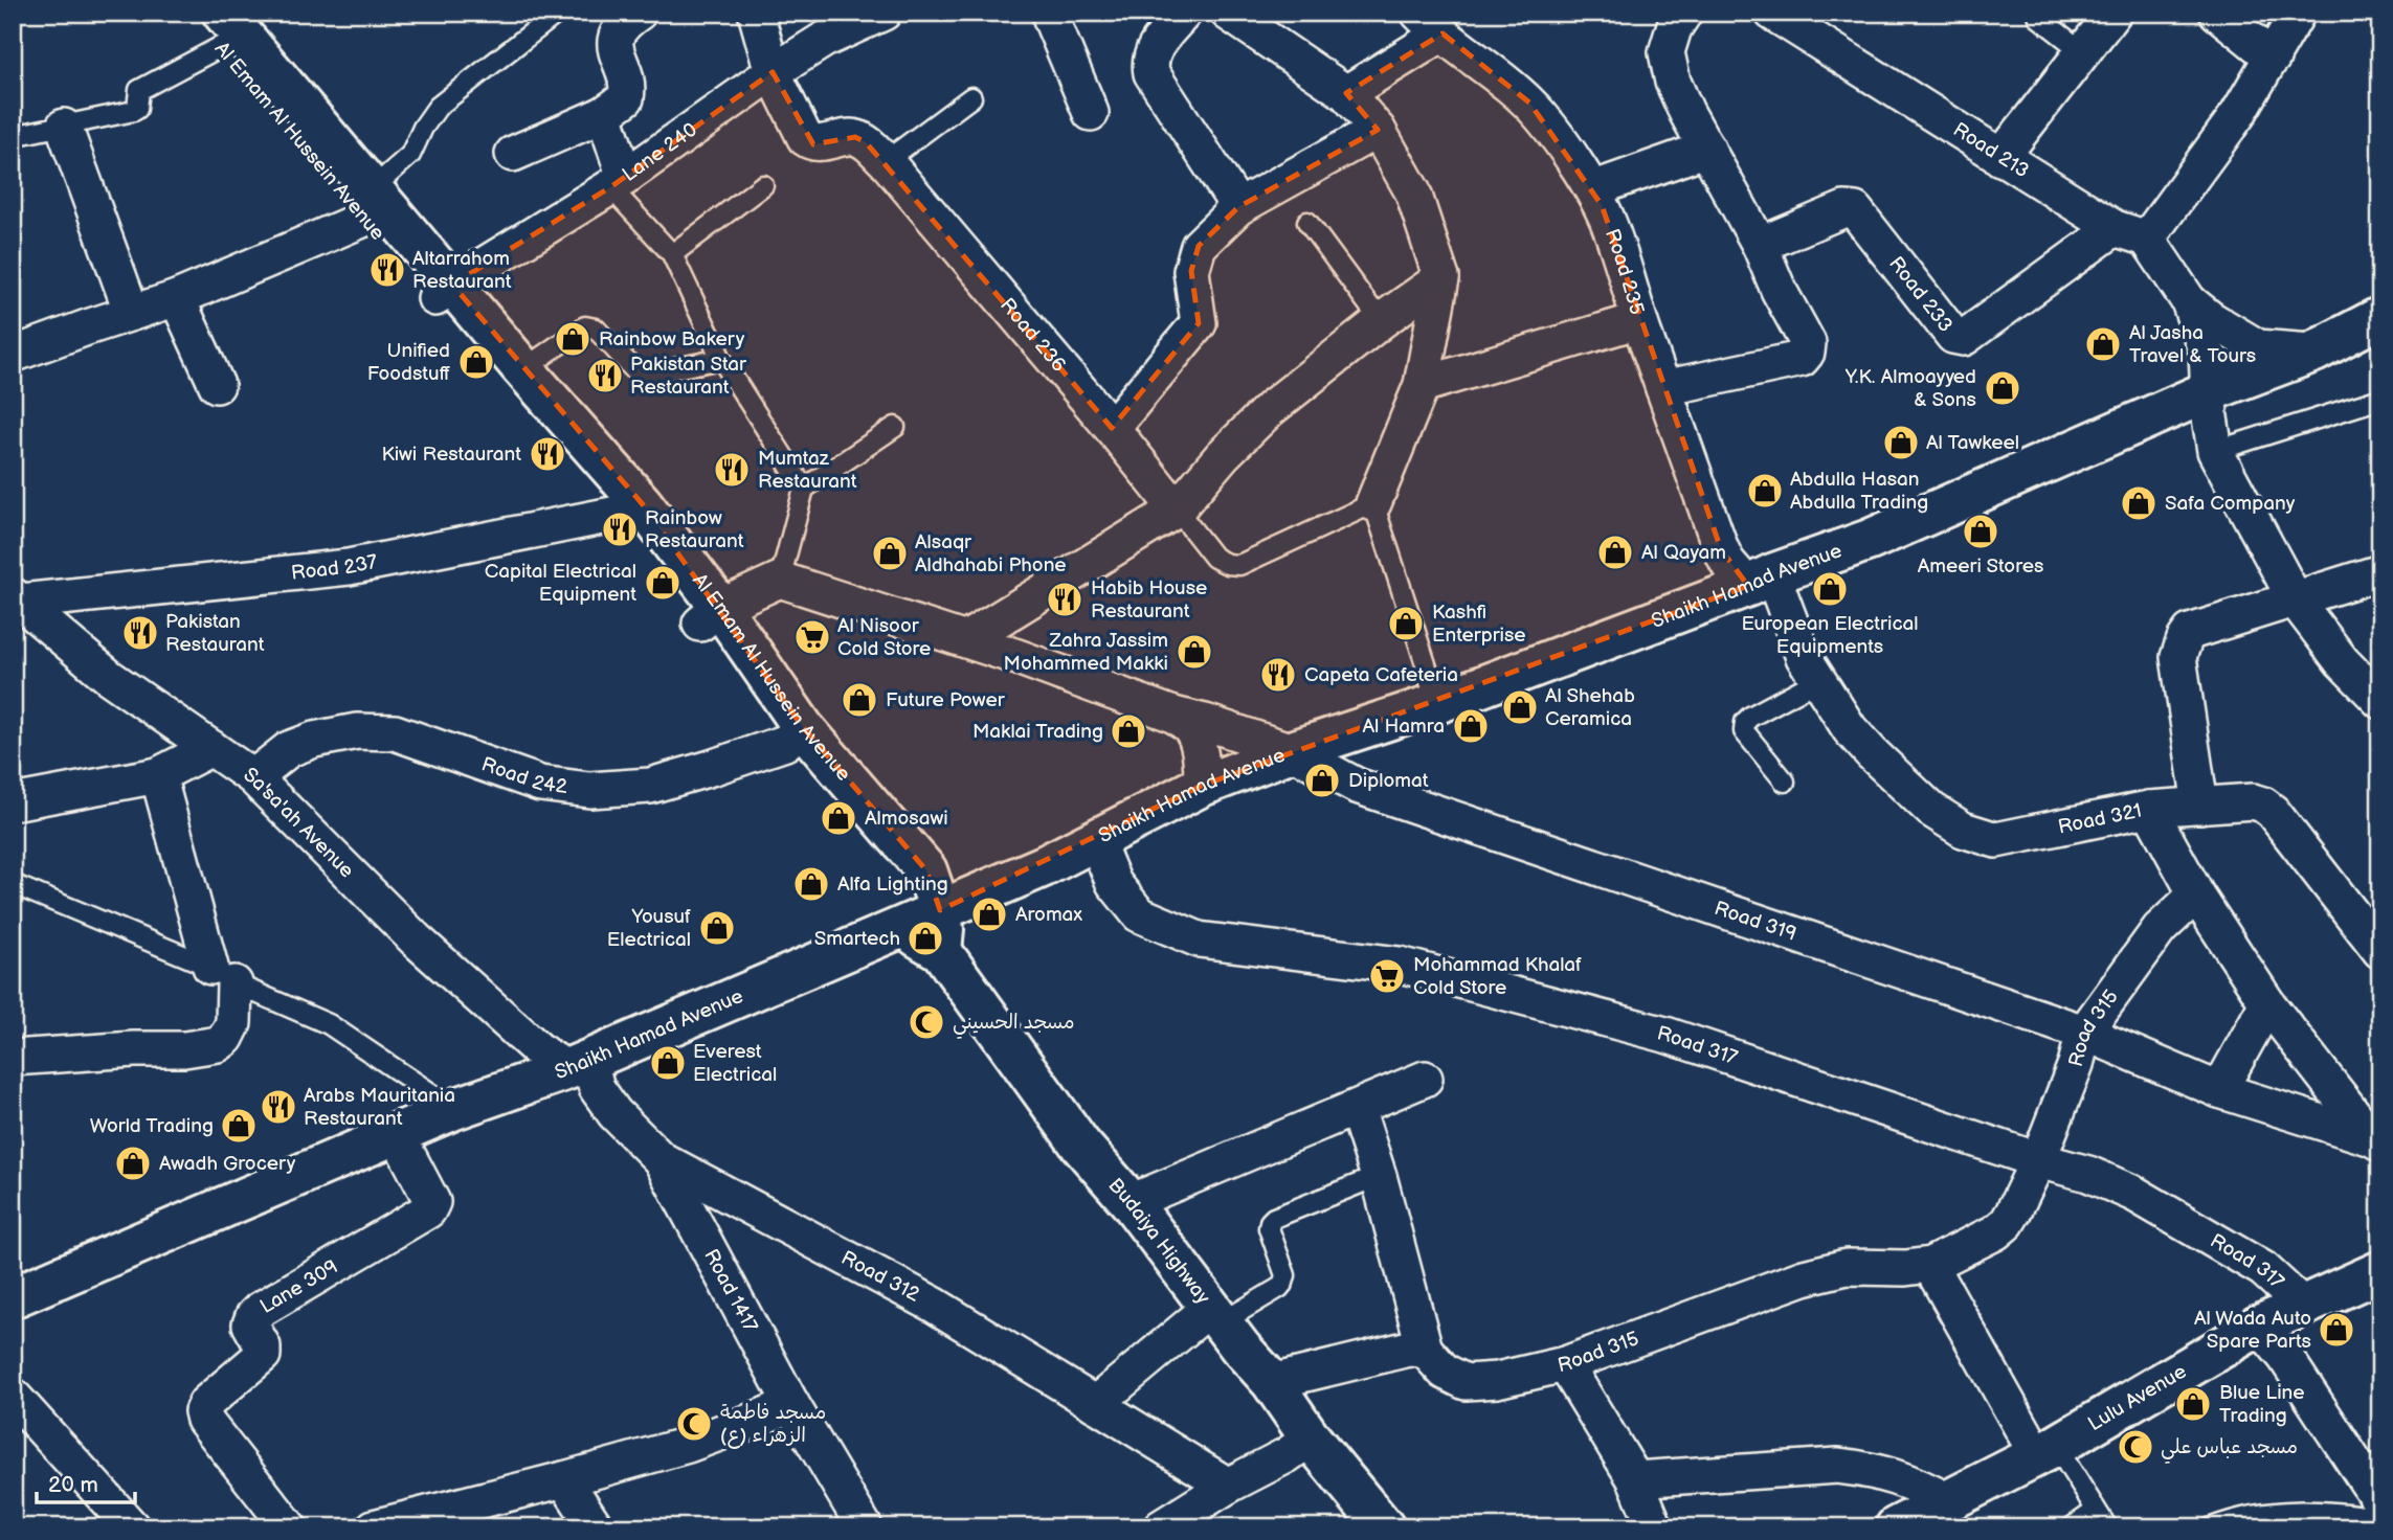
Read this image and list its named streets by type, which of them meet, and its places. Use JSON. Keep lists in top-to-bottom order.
{
  "streets": {
    "street": [
      "Al Emam Al Hussein Avenue",
      "Road 213",
      "Lane 240",
      "Road 235",
      "Road 233",
      "Road 236",
      "Road 237",
      "Shaikh Hamad Avenue",
      "Road 242",
      "Road 321",
      "Sa'sa'ah Avenue",
      "Road 319",
      "Road 315",
      "Road 317",
      "Budaiya Highway",
      "Road 312",
      "Lane 309",
      "Road 1417",
      "Lulu Avenue"
    ]
  },
  "crossings": [
    ["Al Emam Al Hussein Avenue", "Lane 240"],
    ["Al Emam Al Hussein Avenue", "Road 237"],
    ["Al Emam Al Hussein Avenue", "Shaikh Hamad Avenue"],
    ["Al Emam Al Hussein Avenue", "Road 242"],
    ["Al Emam Al Hussein Avenue", "Budaiya Highway"],
    ["Road 213", "Road 233"],
    ["Road 213", "Shaikh Hamad Avenue"],
    ["Lane 240", "Road 236"],
    ["Road 235", "Shaikh Hamad Avenue"],
    ["Road 235", "Road 321"],
    ["Road 237", "Sa'sa'ah Avenue"],
    ["Shaikh Hamad Avenue", "Road 321"],
    ["Shaikh Hamad Avenue", "Sa'sa'ah Avenue"],
    ["Shaikh Hamad Avenue", "Road 319"],
    ["Shaikh Hamad Avenue", "Road 317"],
    ["Shaikh Hamad Avenue", "Budaiya Highway"],
    ["Shaikh Hamad Avenue", "Lane 309"],
    ["Shaikh Hamad Avenue", "Road 1417"],
    ["Road 242", "Sa'sa'ah Avenue"],
    ["Road 321", "Road 319"],
    ["Sa'sa'ah Avenue", "Road 1417"],
    ["Road 319", "Road 315"],
    ["Road 315", "Road 317"],
    ["Road 317", "Lulu Avenue"],
    ["Road 312", "Road 1417"]
  ],
  "places": {
    "restaurant": [
      "Altarrahom Restaurant",
      "Pakistan Star Restaurant",
      "Kiwi Restaurant",
      "Mumtaz Restaurant",
      "Rainbow Restaurant",
      "Habib House Restaurant",
      "Pakistan Restaurant",
      "Capeta Cafeteria",
      "Arabs Mauritania Restaurant"
    ],
    "shop": [
      "Rainbow Bakery",
      "Al Jasha Travel & Tours",
      "Unified Foodstuff",
      "Y.K. Almoayyed & Sons",
      "Al Tawkeel",
      "Abdulla Hasan Abdulla Trading",
      "Safa Company",
      "Ameeri Stores",
      "Al Qayam",
      "Alsaqr Aldhahabi Phone",
      "Capital Electrical Equipment",
      "European Electrical Equipments",
      "Kashfi Enterprise",
      "Zahra Jassim Mohammed Makki",
      "Future Power",
      "Al Shehab Ceramica",
      "Al Hamra",
      "Maklai Trading",
      "Diplomat",
      "Almosawi",
      "Alfa Lighting",
      "Aromax",
      "Yousuf Electrical",
      "Smartech",
      "Everest Electrical",
      "World Trading",
      "Awadh Grocery",
      "Al Wada Auto Spare Parts",
      "Blue Line Trading"
    ],
    "supermarket": ["Al Nisoor Cold Store", "Mohammad Khalaf Cold Store"],
    "mosque": ["مسجد الحسيني", "مسجد فاطمة الزهراء (ع)", "مسجد عباس علي"]
  },
  "scale_bar": "20 m"
}
